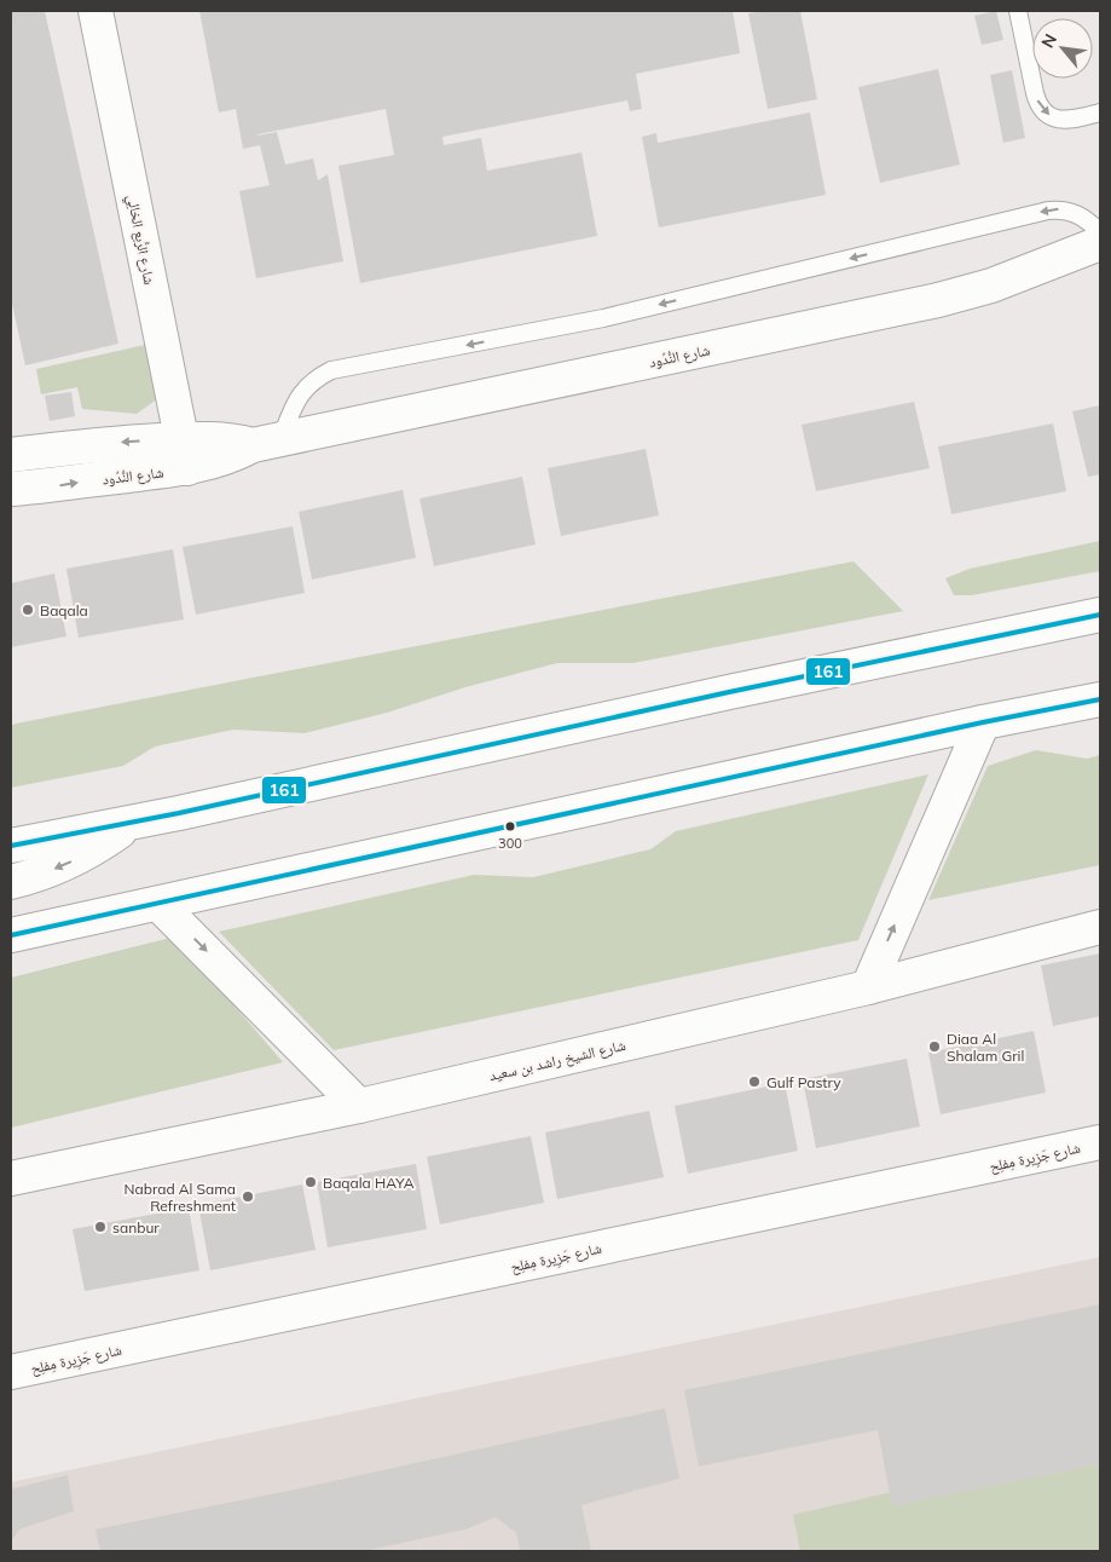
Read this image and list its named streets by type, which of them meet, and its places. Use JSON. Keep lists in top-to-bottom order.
{
  "streets": {
    "street": [
      "شارع الرُّبع الخالِي",
      "شارع النُّدُود",
      "شارع الشيخ راشد بن سعيد",
      "شارع جَزِيرة مِفلِح"
    ]
  },
  "crossings": [
    ["شارع الرُّبع الخالِي", "شارع النُّدُود"]
  ],
  "places": [
    "Baqala",
    "300",
    "Diaa Al Shalam Gril",
    "Gulf Pastry",
    "Baqala HAYA",
    "Nabrad Al Sama Refreshment",
    "sanbur"
  ],
  "lines": ["transit line 161"],
  "north": "top left"
}
